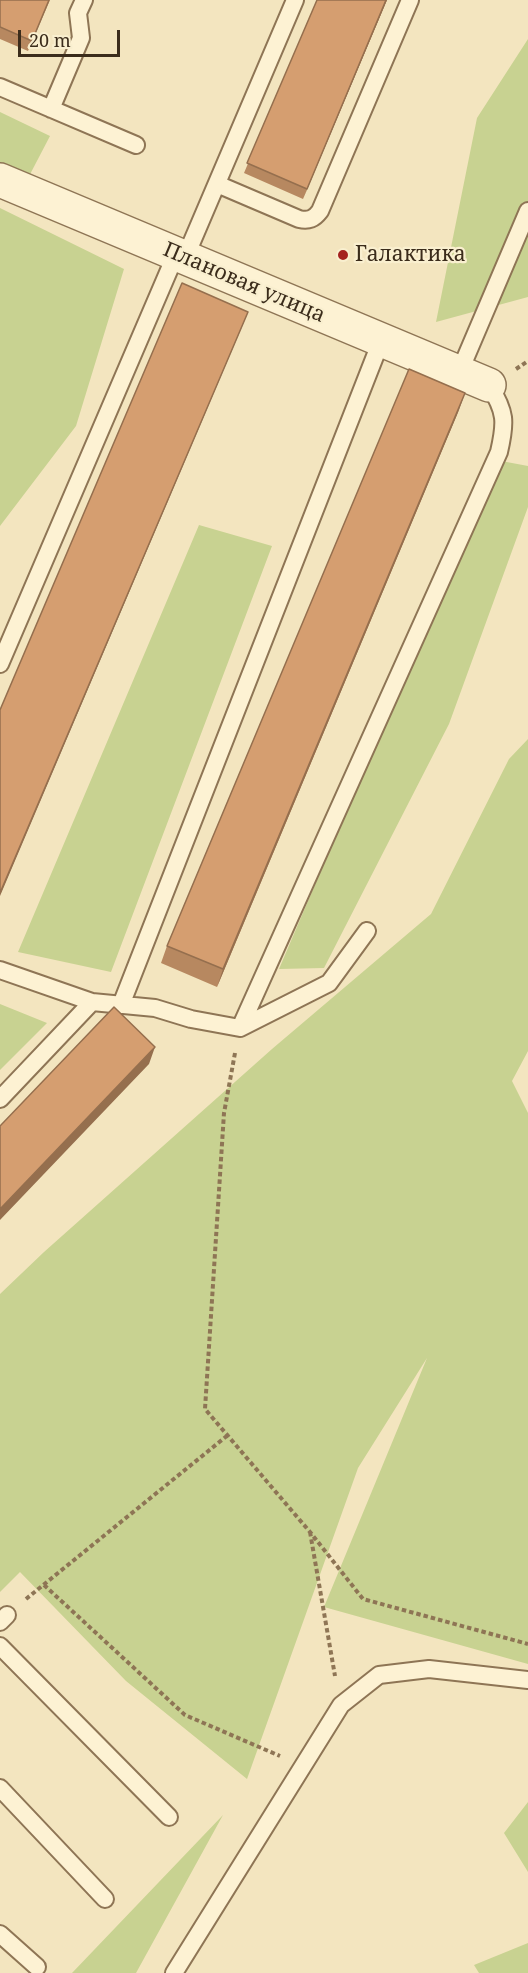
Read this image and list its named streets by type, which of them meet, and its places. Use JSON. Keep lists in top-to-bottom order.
{
  "streets": {
    "street": ["Плановая улица"]
  },
  "places": ["Галактика"],
  "scale_bar": "20 m"
}
